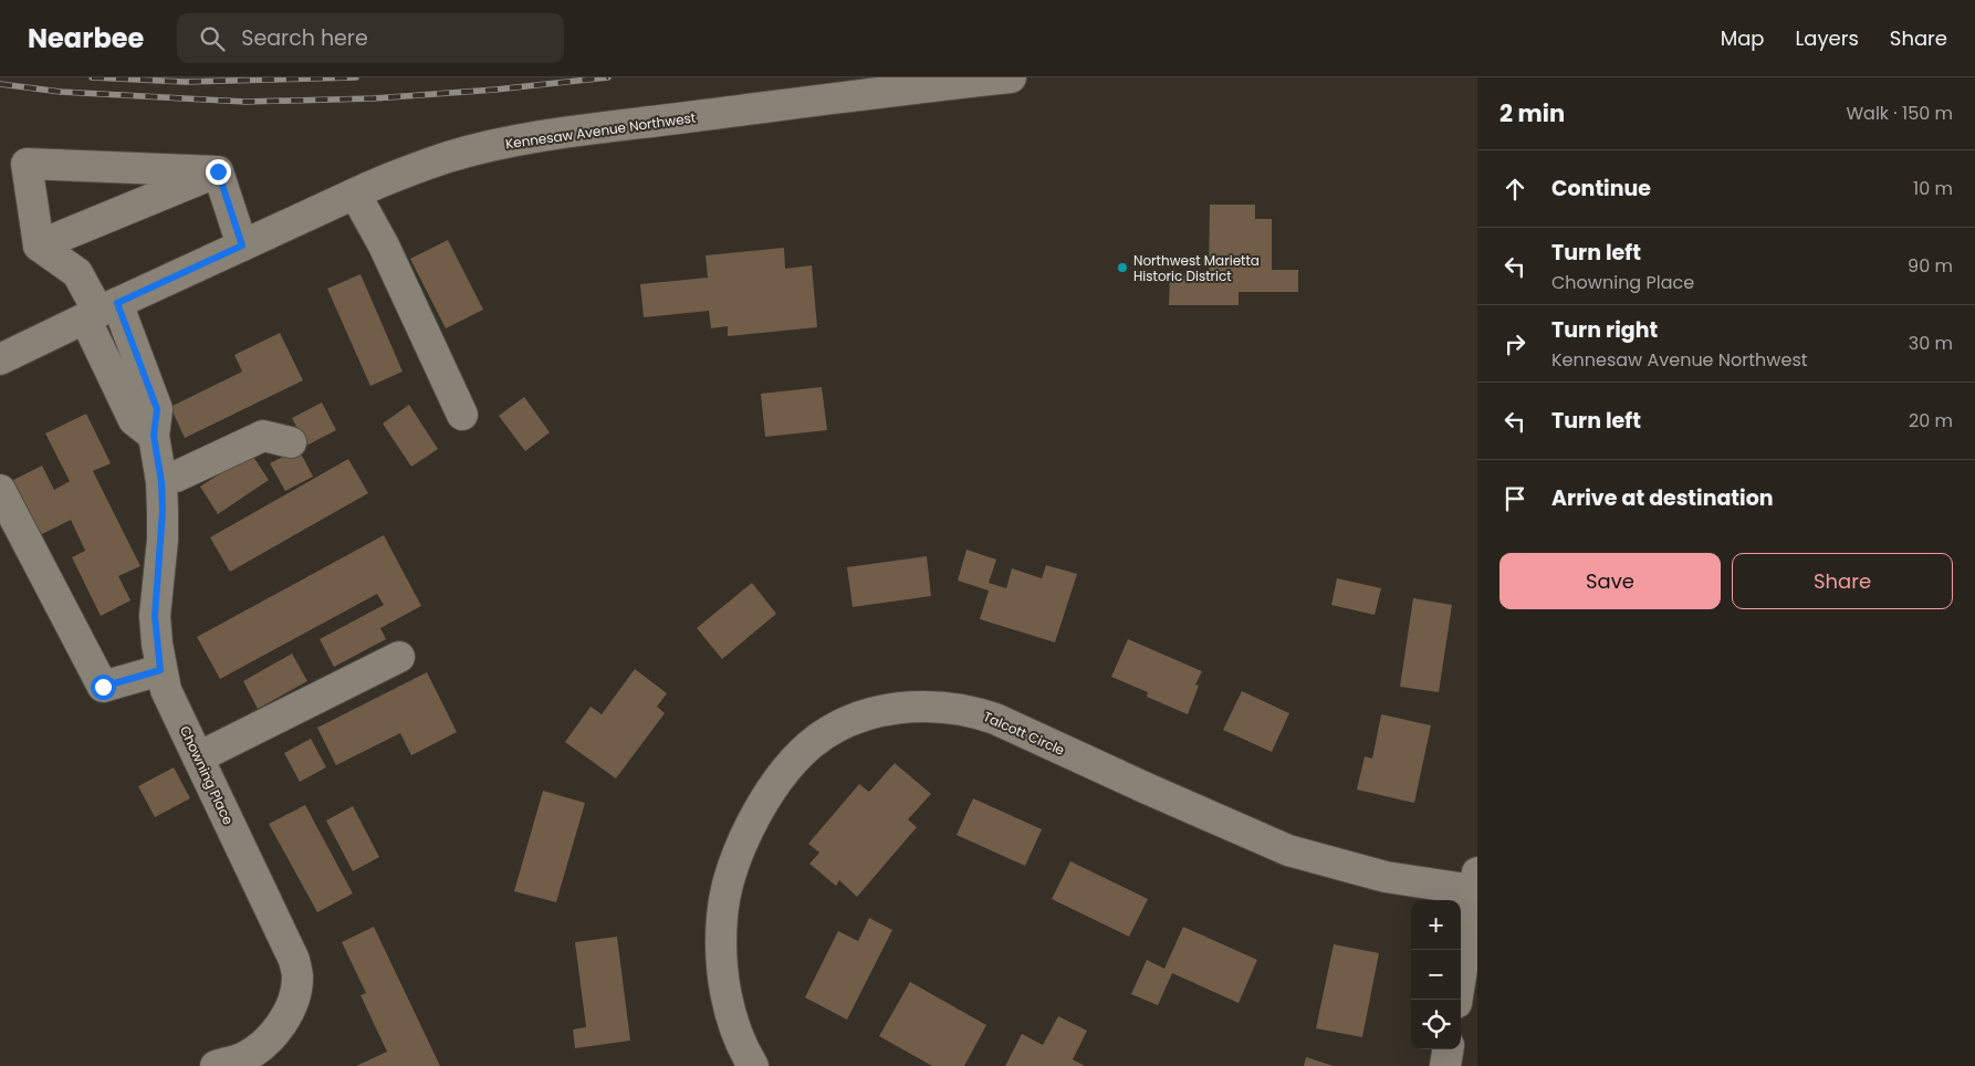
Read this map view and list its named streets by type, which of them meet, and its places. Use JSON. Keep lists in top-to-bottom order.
{
  "streets": {
    "street": ["Kennesaw Avenue Northwest", "Talcott Circle", "Chowning Place"]
  },
  "crossings": [
    ["Kennesaw Avenue Northwest", "Chowning Place"]
  ],
  "places": ["Northwest Marietta Historic District"],
  "page": {
    "header": "Nearbee",
    "search": "Search here",
    "nav": ["Map", "Layers", "Share"],
    "heading": ["2 min", "Walk · 150 m"],
    "list": [
      ["Continue", "10 m"],
      ["Turn left", "Chowning Place", "90 m"],
      ["Turn right", "Kennesaw Avenue Northwest", "30 m"],
      ["Turn left", "20 m"],
      "Arrive at destination"
    ],
    "buttons": ["Save", "Share"],
    "map_buttons": ["+", "−"]
  }
}
